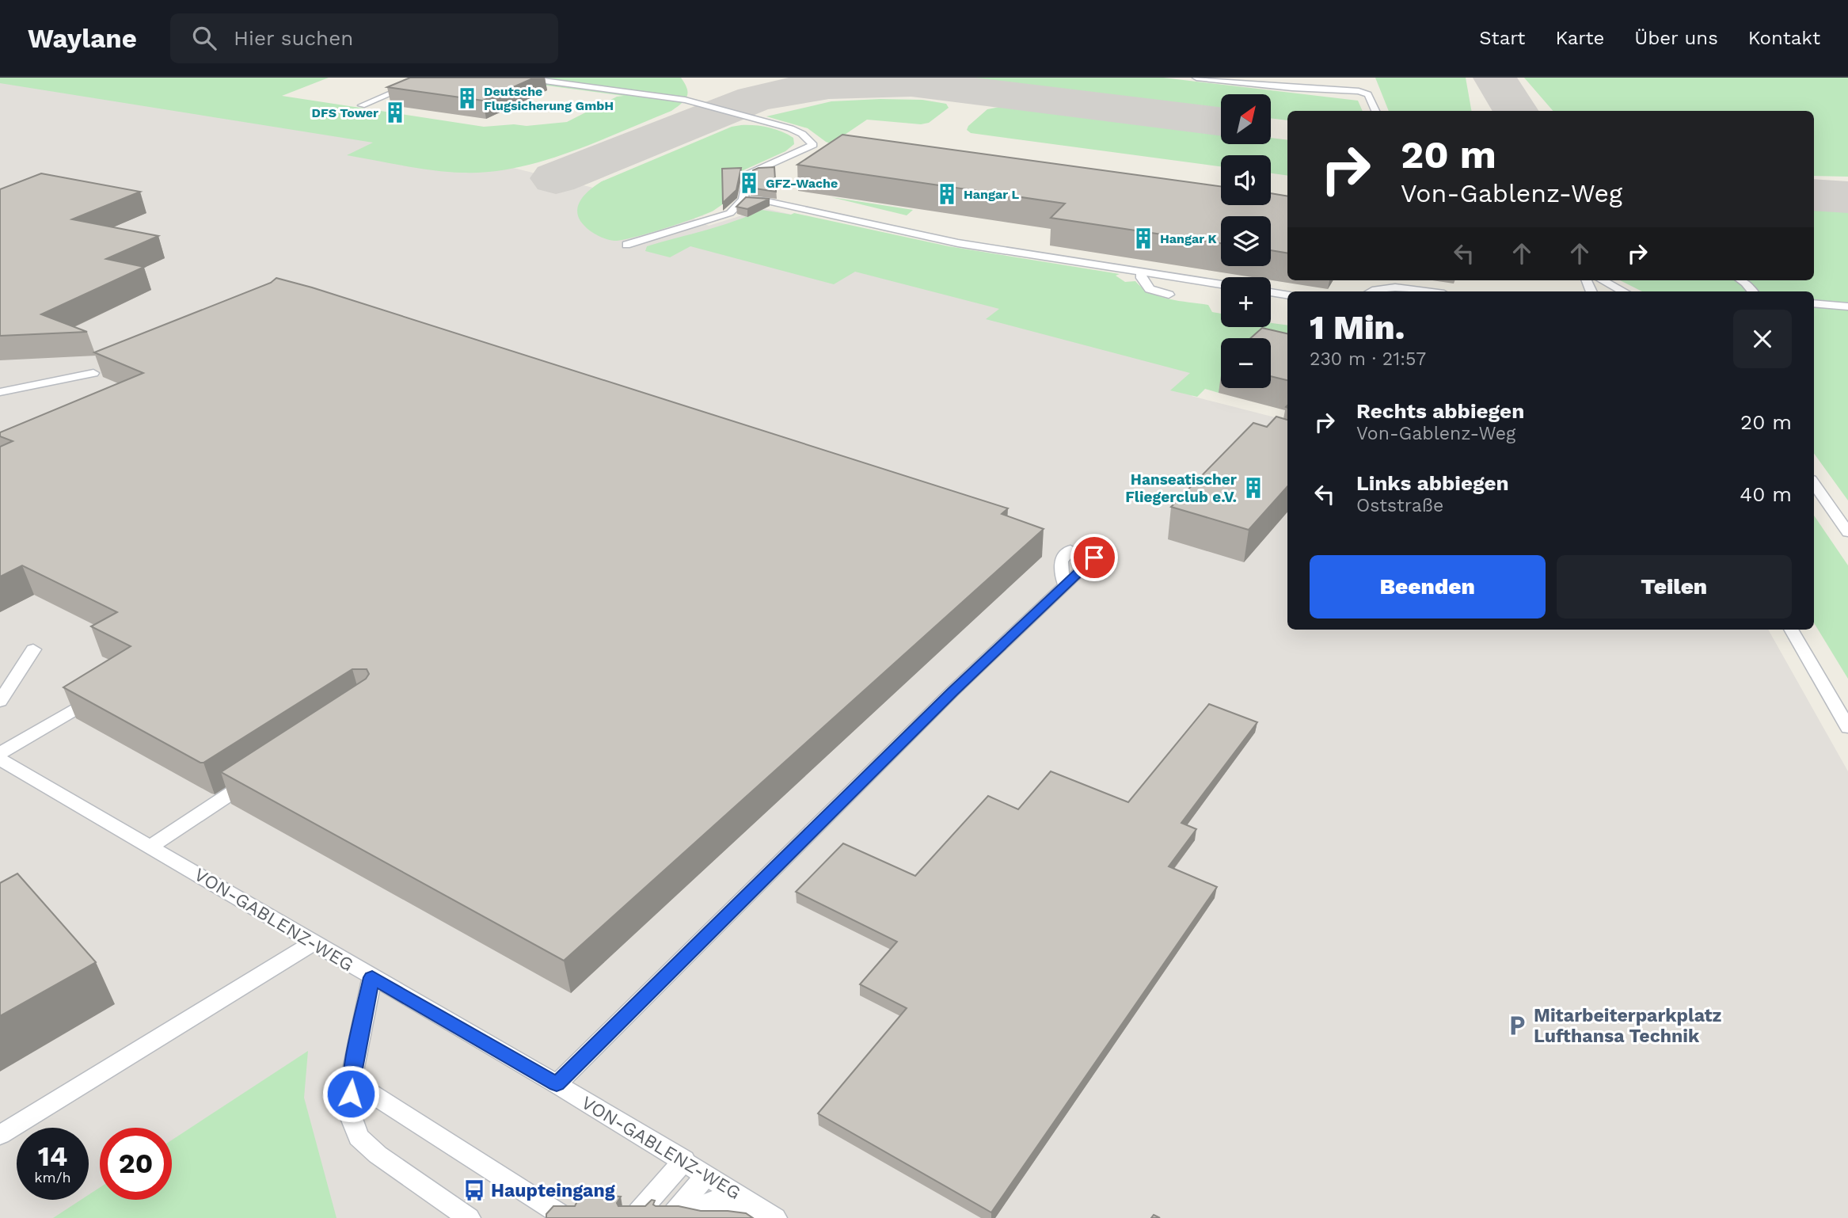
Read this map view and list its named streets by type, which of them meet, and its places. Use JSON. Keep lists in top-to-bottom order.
{
  "streets": {
    "lane": ["VON-GABLENZ-WEG"]
  },
  "places": {
    "building": [
      "Deutsche Flugsicherung GmbH",
      "DFS Tower",
      "GFZ-Wache",
      "Hangar L",
      "Hangar K",
      "Hanseatischer Fliegerclub e.V."
    ],
    "parking": ["Mitarbeiterparkplatz Lufthansa Technik"],
    "bus stop": ["Haupteingang"]
  },
  "north": "top right",
  "page": {
    "header": "Waylane",
    "search": "Hier suchen",
    "nav": [
      "Start",
      "Karte",
      "Über uns",
      "Kontakt"
    ],
    "map_buttons": ["+", "−"],
    "turn": ["20 m", "Von-Gablenz-Weg"],
    "heading": ["1 Min.", "230 m · 21:57"],
    "list": [
      {
        "name": "Rechts abbiegen",
        "note": "Von-Gablenz-Weg",
        "value": "20 m"
      },
      {
        "name": "Links abbiegen",
        "note": "Oststraße",
        "value": "40 m"
      }
    ],
    "buttons": ["Beenden", "Teilen"],
    "speed": "14 km/h",
    "limit": "20"
  }
}
